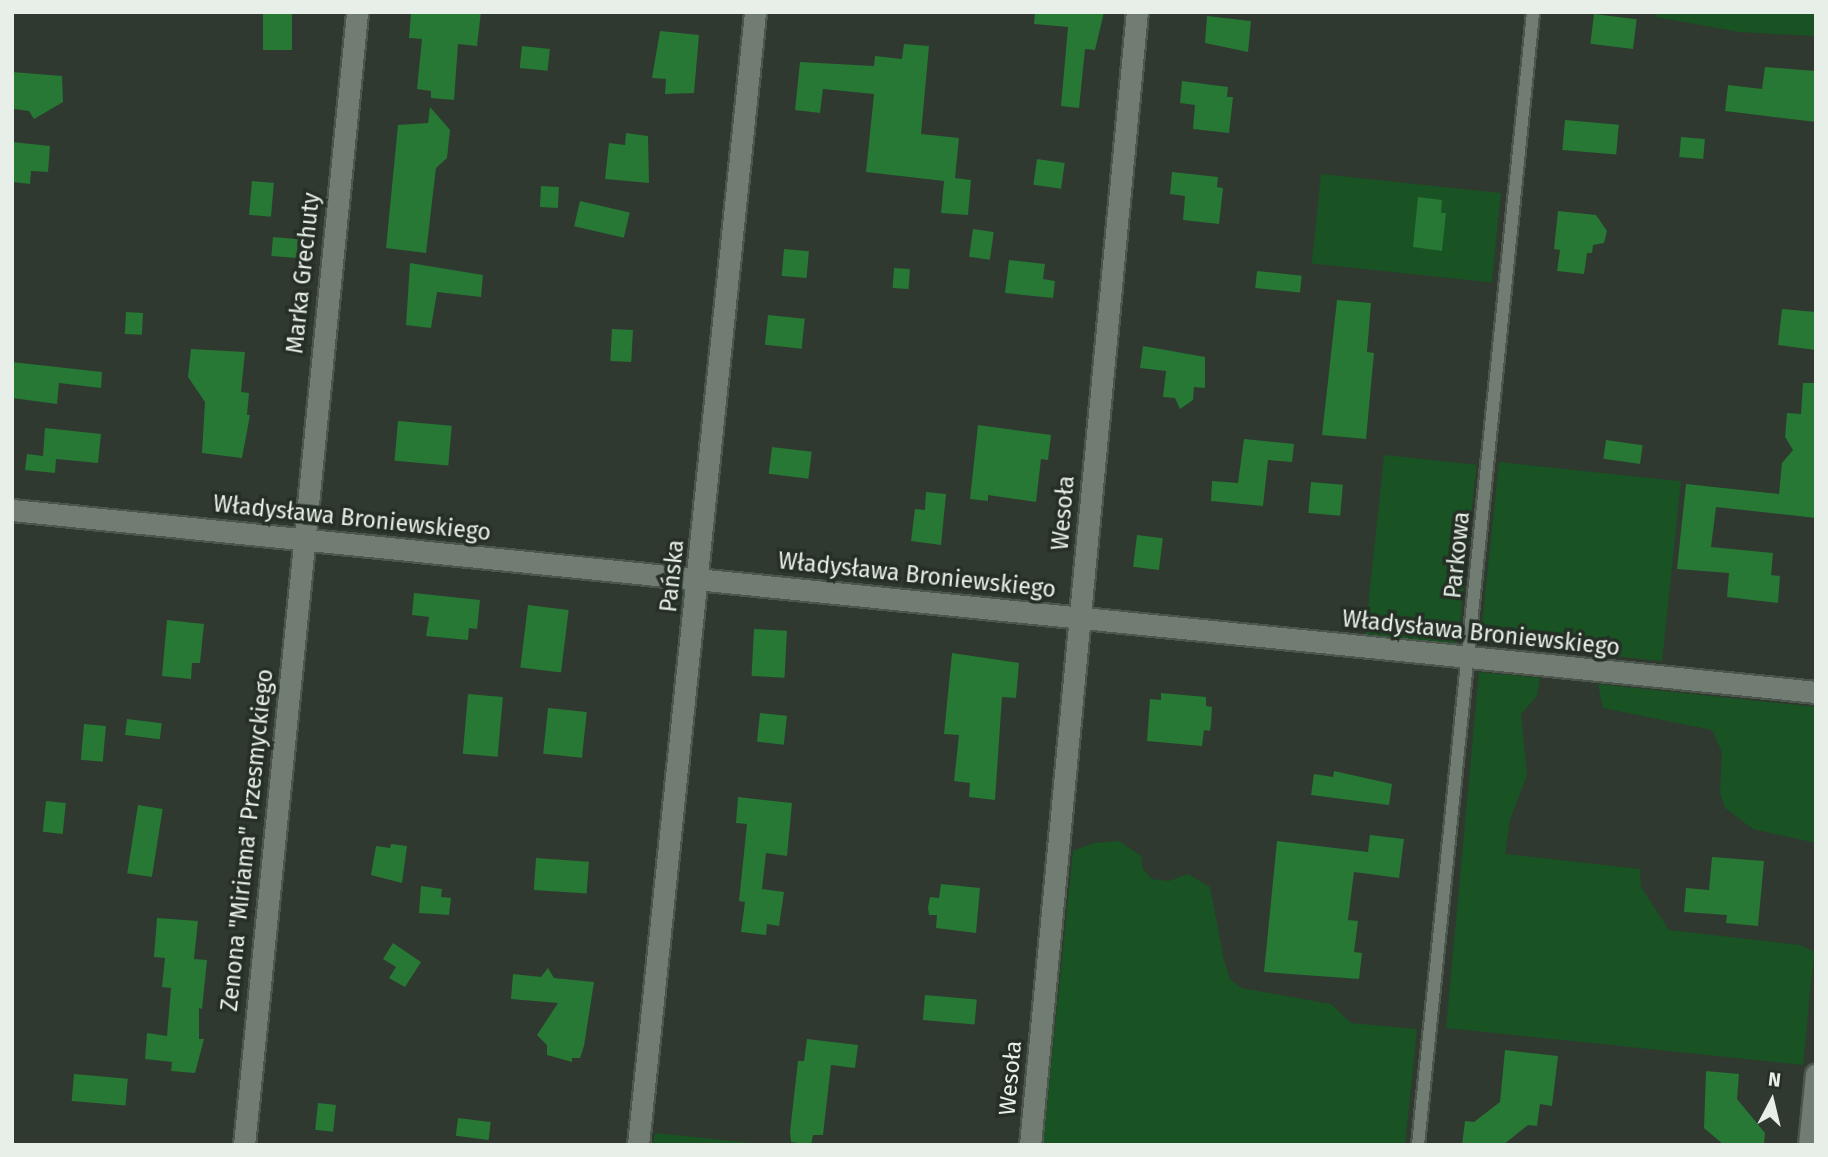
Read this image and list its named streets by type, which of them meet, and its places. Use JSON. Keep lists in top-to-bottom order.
{
  "streets": {
    "street": [
      "Marka Grechuty",
      "Wesoła",
      "Władysława Broniewskiego",
      "Pańska",
      "Zenona \"Miriama\" Przesmyckiego"
    ],
    "lane": ["Parkowa"]
  },
  "crossings": [
    ["Marka Grechuty", "Władysława Broniewskiego"],
    ["Marka Grechuty", "Zenona \"Miriama\" Przesmyckiego"],
    ["Wesoła", "Władysława Broniewskiego"],
    ["Władysława Broniewskiego", "Parkowa"],
    ["Władysława Broniewskiego", "Pańska"],
    ["Władysława Broniewskiego", "Zenona \"Miriama\" Przesmyckiego"]
  ],
  "north": "top"
}
